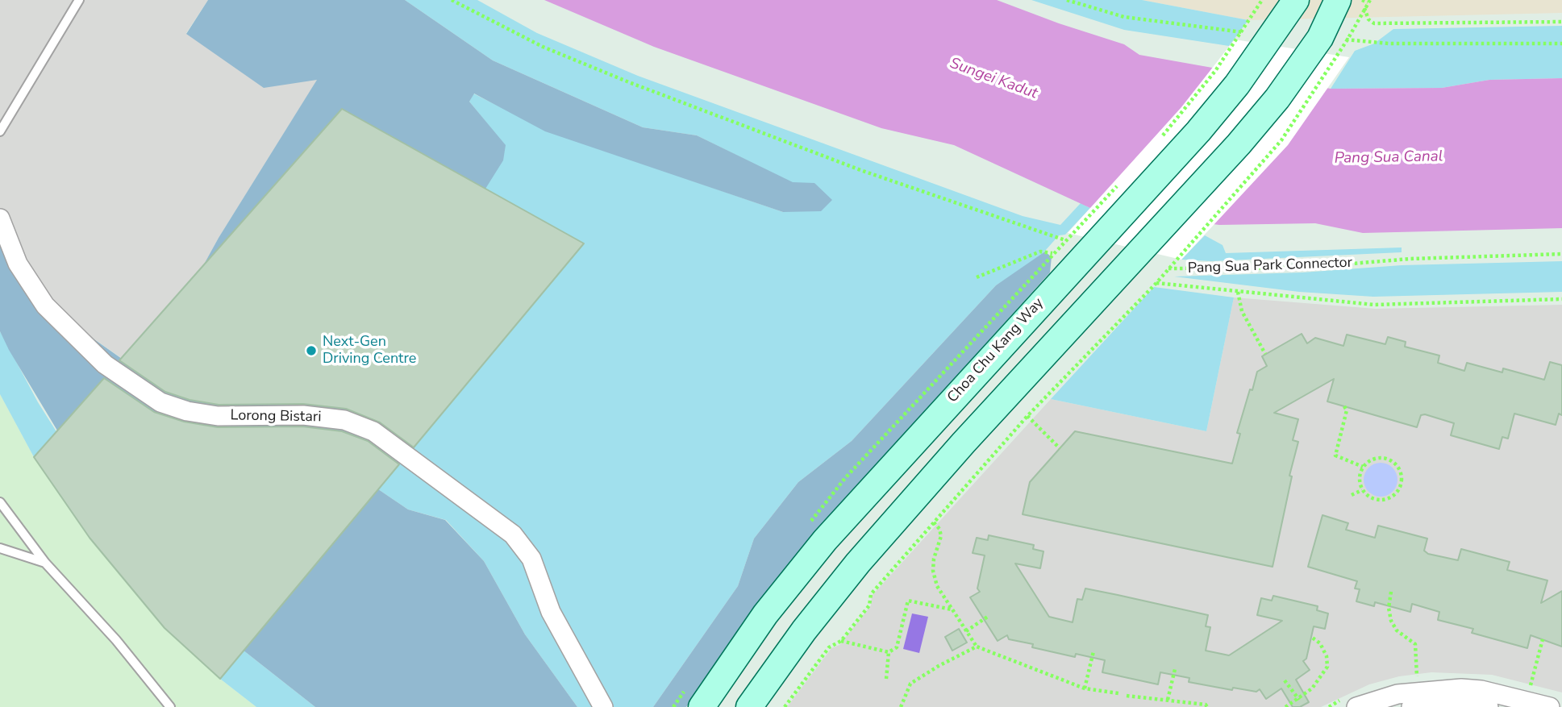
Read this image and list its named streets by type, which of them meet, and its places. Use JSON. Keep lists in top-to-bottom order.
{
  "streets": {
    "main road": ["Choa Chu Kang Way"],
    "street": ["Lorong Bistari"],
    "path": ["Pang Sua Park Connector"]
  },
  "water": ["Sungei Kadut", "Pang Sua Canal"],
  "places": ["Next-Gen Driving Centre"]
}
